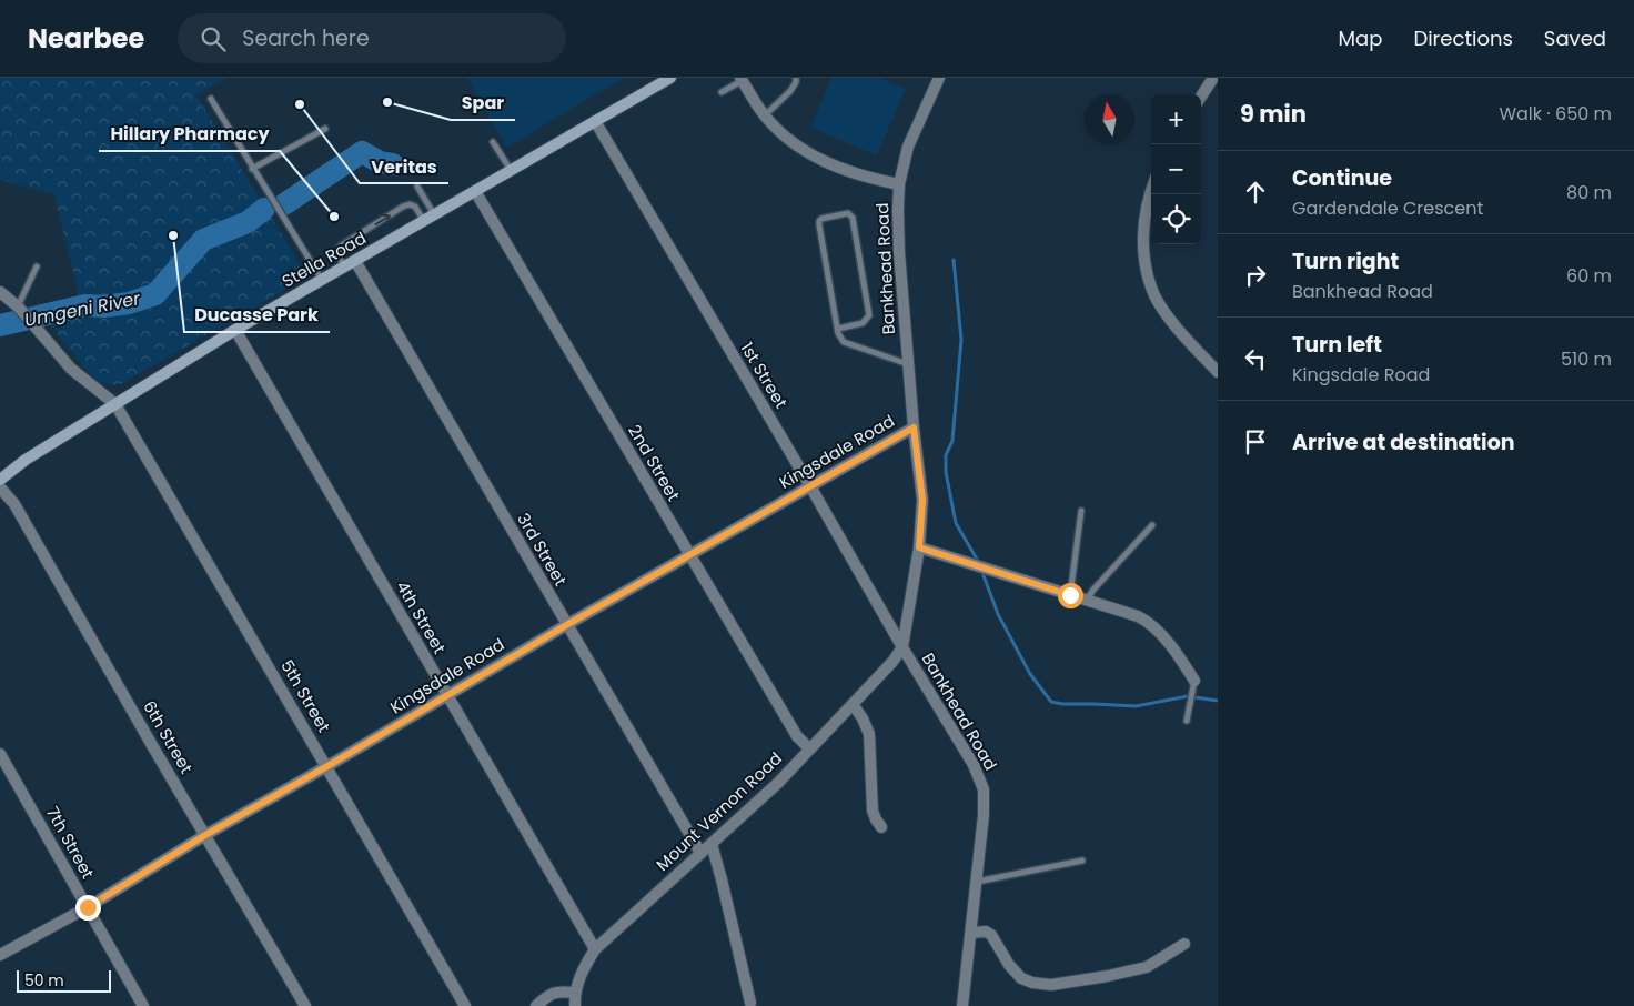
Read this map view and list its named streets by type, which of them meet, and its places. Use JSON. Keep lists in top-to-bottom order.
{
  "streets": {
    "main road": ["Stella Road"],
    "street": [
      "Bankhead Road",
      "1st Street",
      "Kingsdale Road",
      "2nd Street",
      "3rd Street",
      "4th Street",
      "5th Street",
      "6th Street",
      "Mount Vernon Road",
      "7th Street"
    ]
  },
  "crossings": [
    ["Stella Road", "1st Street"],
    ["Stella Road", "2nd Street"],
    ["Stella Road", "3rd Street"],
    ["Stella Road", "4th Street"],
    ["Stella Road", "5th Street"],
    ["Bankhead Road", "1st Street"],
    ["Bankhead Road", "Kingsdale Road"],
    ["Bankhead Road", "Mount Vernon Road"],
    ["1st Street", "Kingsdale Road"],
    ["1st Street", "Mount Vernon Road"],
    ["Kingsdale Road", "2nd Street"],
    ["Kingsdale Road", "3rd Street"],
    ["Kingsdale Road", "4th Street"],
    ["Kingsdale Road", "5th Street"],
    ["Kingsdale Road", "6th Street"],
    ["Kingsdale Road", "7th Street"],
    ["2nd Street", "Mount Vernon Road"],
    ["3rd Street", "Mount Vernon Road"],
    ["4th Street", "Mount Vernon Road"]
  ],
  "water": ["Umgeni River"],
  "places": [
    "Spar",
    "Veritas",
    "Hillary Pharmacy",
    "Ducasse Park"
  ],
  "scale_bar": "50 m",
  "north": "top",
  "page": {
    "header": "Nearbee",
    "search": "Search here",
    "nav": ["Map", "Directions", "Saved"],
    "heading": ["9 min", "Walk · 650 m"],
    "map_buttons": ["+", "−"],
    "list": [
      ["Continue", "Gardendale Crescent", "80 m"],
      ["Turn right", "Bankhead Road", "60 m"],
      ["Turn left", "Kingsdale Road", "510 m"],
      "Arrive at destination"
    ],
    "scale": "50 m"
  }
}
